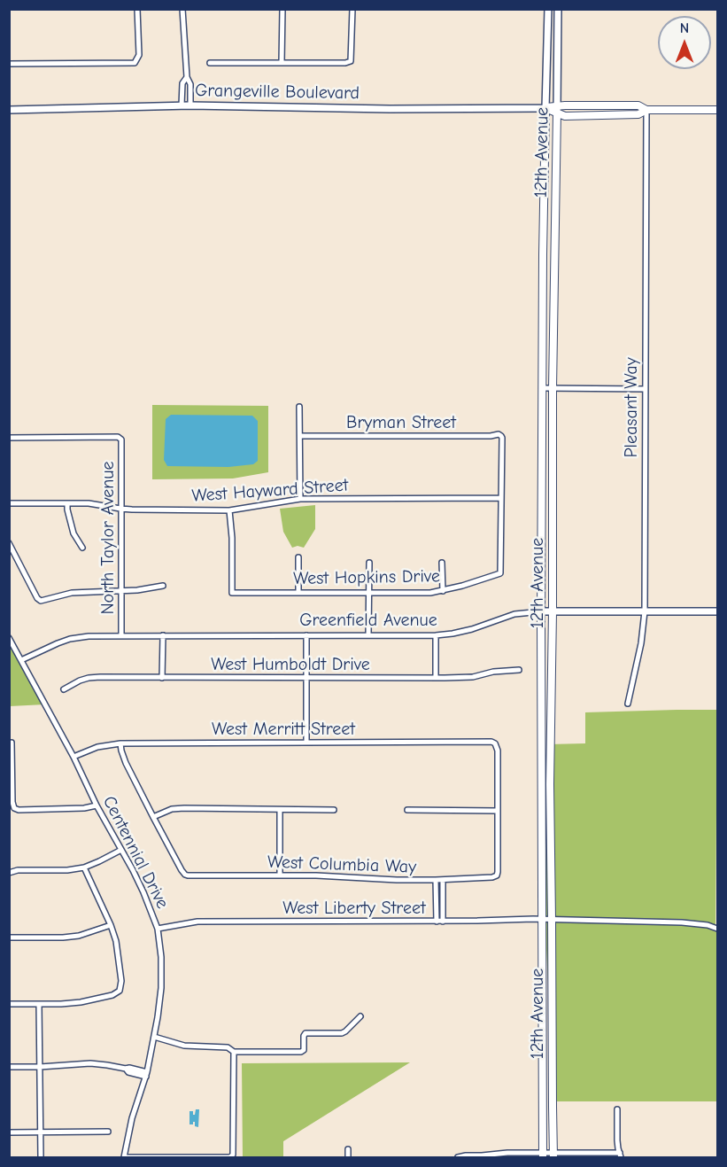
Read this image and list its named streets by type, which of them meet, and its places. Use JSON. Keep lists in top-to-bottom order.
{
  "streets": {
    "main road": ["12th Avenue"],
    "street": [
      "Grangeville Boulevard",
      "Pleasant Way",
      "Bryman Street",
      "West Hayward Street",
      "North Taylor Avenue",
      "West Hopkins Drive",
      "Greenfield Avenue",
      "West Humboldt Drive",
      "West Merritt Street",
      "Centennial Drive",
      "West Columbia Way",
      "West Liberty Street"
    ]
  },
  "crossings": [
    ["Grangeville Boulevard", "12th Avenue"],
    ["12th Avenue", "Greenfield Avenue"],
    ["12th Avenue", "West Liberty Street"],
    ["Pleasant Way", "Greenfield Avenue"],
    ["Bryman Street", "West Hayward Street"],
    ["Bryman Street", "West Hopkins Drive"],
    ["West Hayward Street", "North Taylor Avenue"],
    ["West Hayward Street", "West Hopkins Drive"],
    ["North Taylor Avenue", "Greenfield Avenue"],
    ["Greenfield Avenue", "Centennial Drive"],
    ["West Merritt Street", "Centennial Drive"],
    ["West Merritt Street", "West Columbia Way"],
    ["Centennial Drive", "West Liberty Street"]
  ],
  "north": "top"
}
